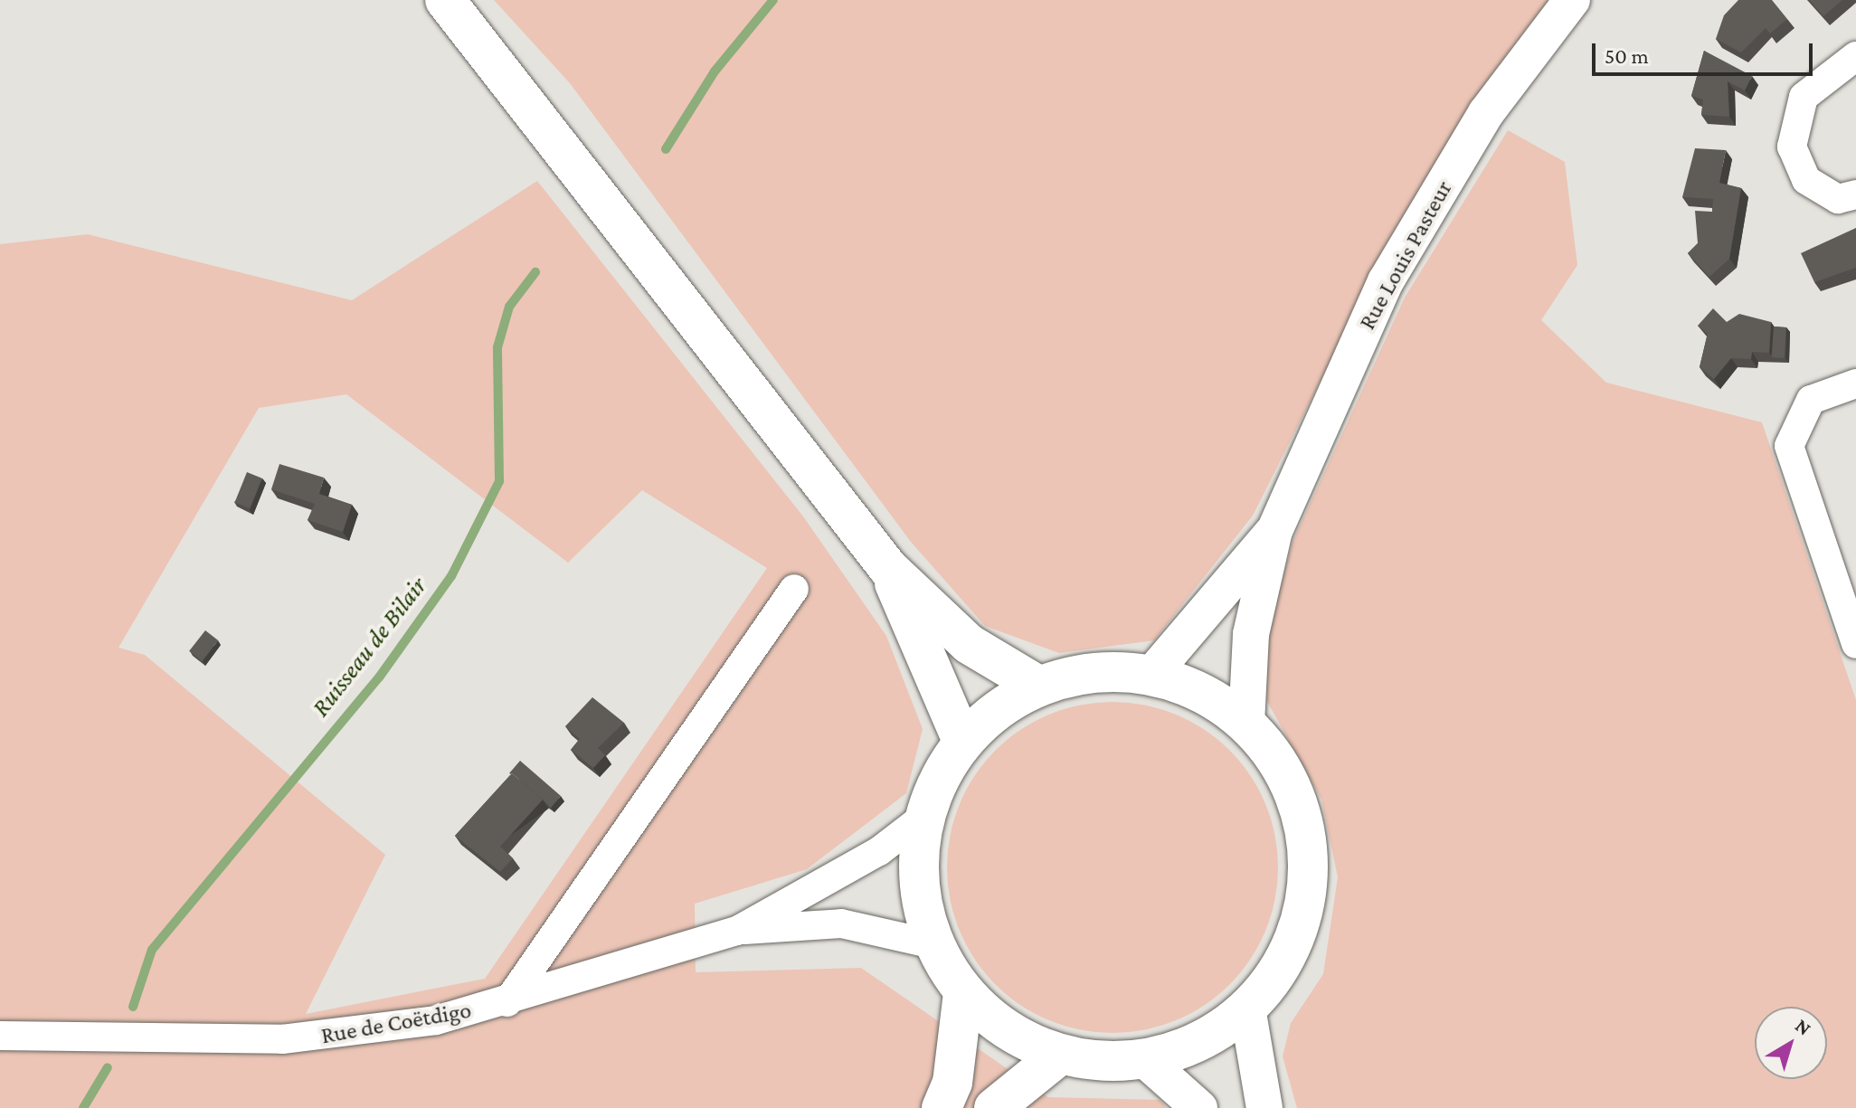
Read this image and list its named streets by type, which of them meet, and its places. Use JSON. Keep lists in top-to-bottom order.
{
  "streets": {
    "street": ["Rue Louis Pasteur", "Rue de Coëtdigo"]
  },
  "water": ["Ruisseau de Bilair"],
  "scale_bar": "50 m",
  "north": "top right"
}
